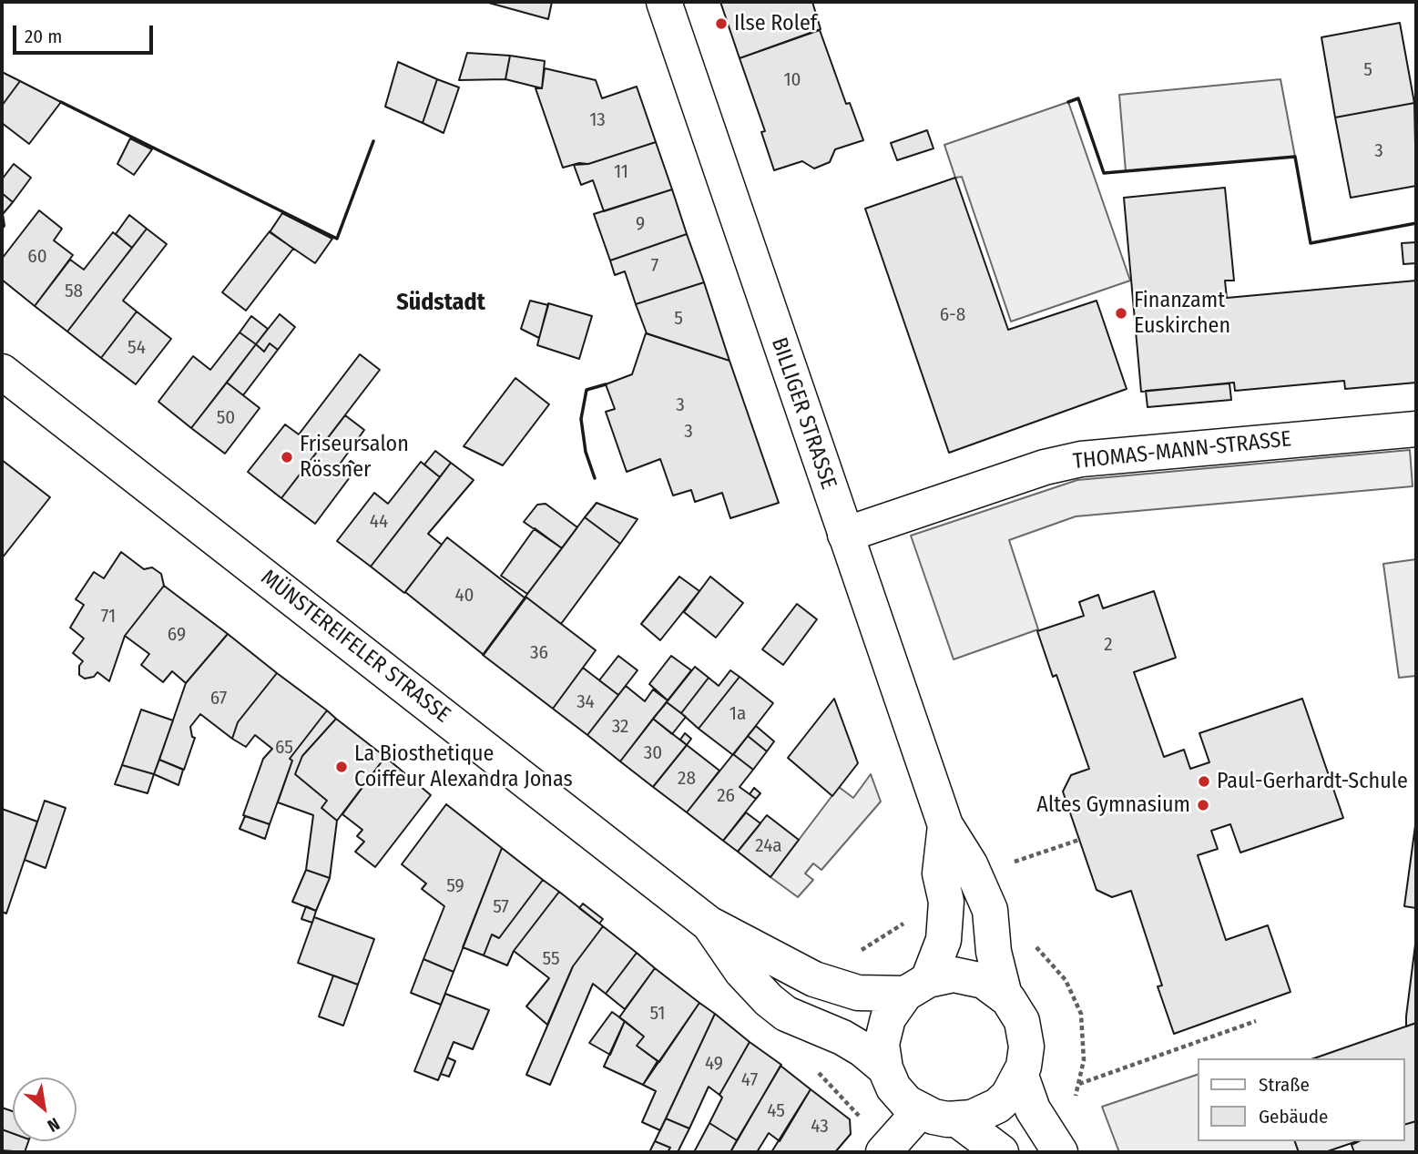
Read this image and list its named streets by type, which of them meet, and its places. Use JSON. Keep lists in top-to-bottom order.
{
  "streets": {
    "street": ["BILLIGER STRASSE", "THOMAS-MANN-STRASSE", "MÜNSTEREIFELER STRASSE"]
  },
  "crossings": [
    ["BILLIGER STRASSE", "THOMAS-MANN-STRASSE"],
    ["BILLIGER STRASSE", "MÜNSTEREIFELER STRASSE"]
  ],
  "districts": ["Südstadt"],
  "places": [
    "Ilse Rolef",
    "Finanzamt Euskirchen",
    "Friseursalon Rössner",
    "La Biosthetique Coiffeur Alexandra Jonas",
    "Paul-Gerhardt-Schule",
    "Altes Gymnasium"
  ],
  "house_numbers": [
    "5",
    "10",
    "13",
    "3",
    "11",
    "9",
    "60",
    "7",
    "58",
    "6-8",
    "5",
    "54",
    "3",
    "50",
    "3",
    "44",
    "40",
    "71",
    "69",
    "2",
    "36",
    "67",
    "34",
    "1a",
    "32",
    "65",
    "30",
    "28",
    "26",
    "24a",
    "59",
    "57",
    "55",
    "51",
    "49",
    "47",
    "45",
    "43"
  ],
  "legend": ["Straße", "Gebäude"],
  "scale_bar": "20 m",
  "north": "bottom right"
}
